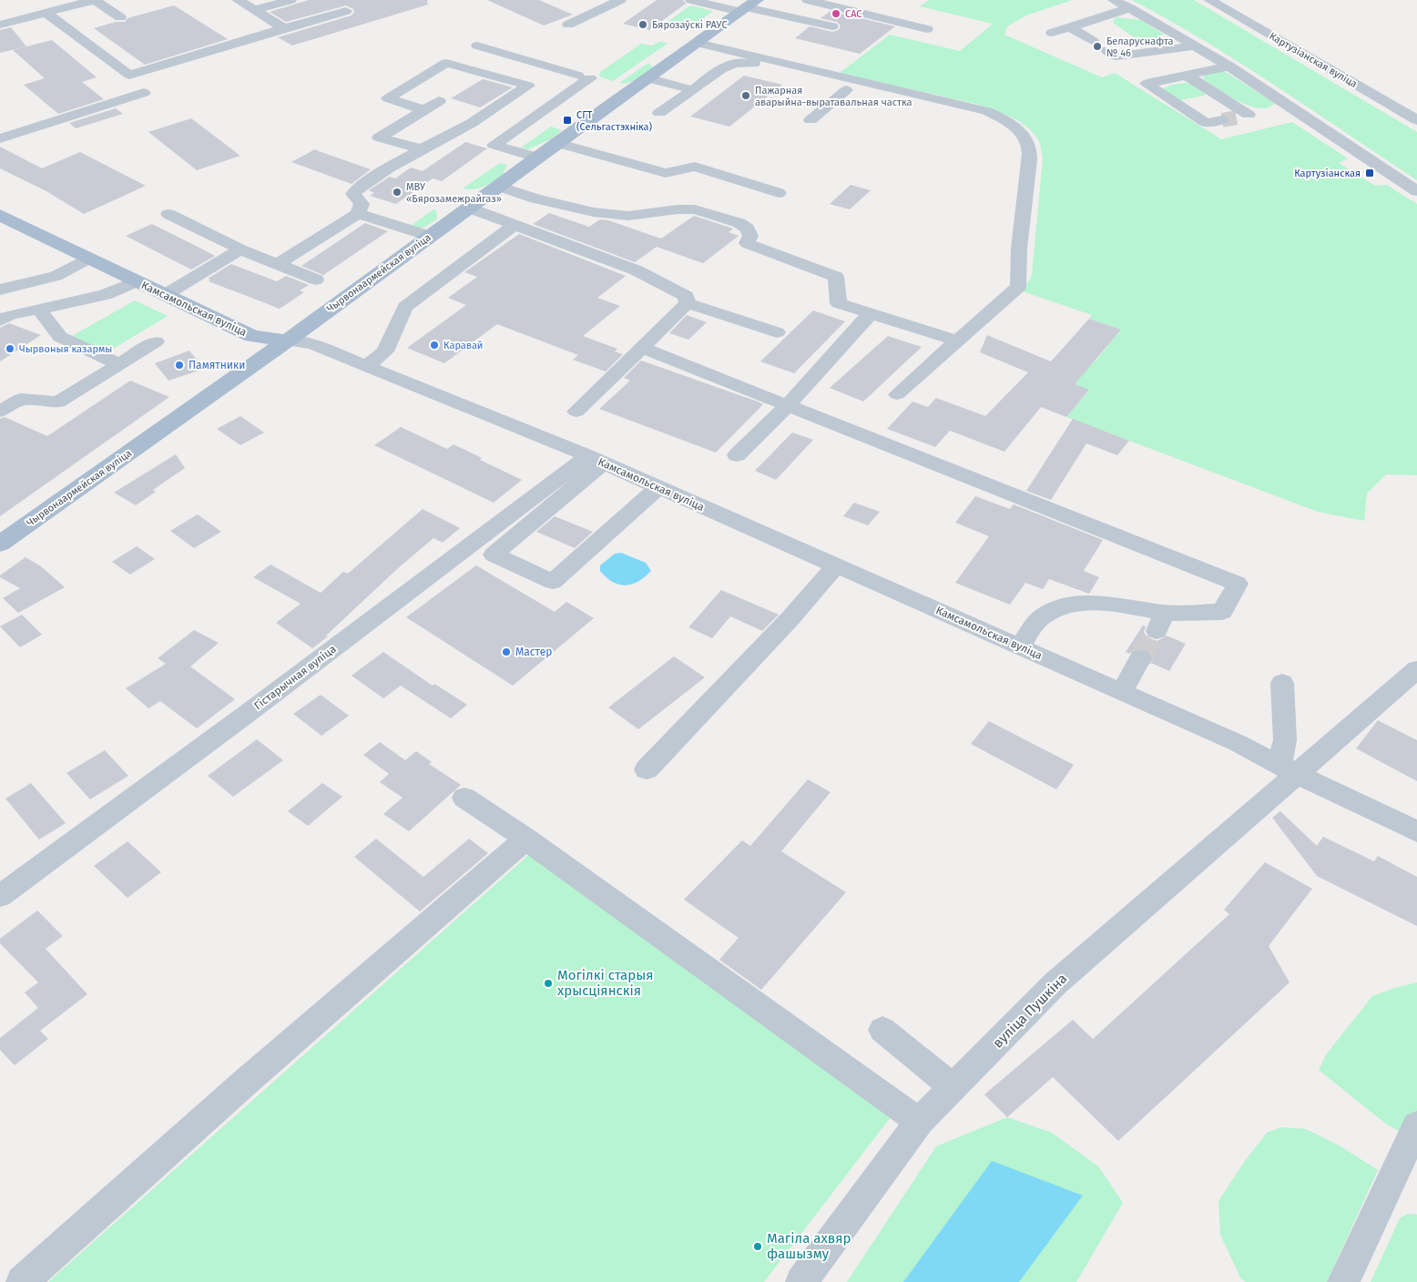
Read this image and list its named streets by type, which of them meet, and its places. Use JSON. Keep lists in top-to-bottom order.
{
  "streets": {
    "main road": ["Чырвонаармейская вуліца", "Камсамольская вуліца"],
    "street": ["Картузіанская вуліца", "Гістарычная вуліца", "вуліца Пушкіна"]
  },
  "crossings": [
    ["Чырвонаармейская вуліца", "Камсамольская вуліца"],
    ["Камсамольская вуліца", "Гістарычная вуліца"],
    ["Камсамольская вуліца", "вуліца Пушкіна"]
  ],
  "places": {
    "other": [
      "САС",
      "Бярозаўскі РАУС",
      "Беларуснафта № 46",
      "Пажарная аварыйна-выратавальная частка",
      "МВУ «Бярозамежрайгаз»",
      "Каравай",
      "Чырвоныя казармы",
      "Памятники",
      "Мастер",
      "Могілкі старыя хрысціянскія",
      "Магіла ахвяр фашызму"
    ],
    "transit": ["СГТ (Сельгастэхніка)", "Картузіанская"]
  }
}
